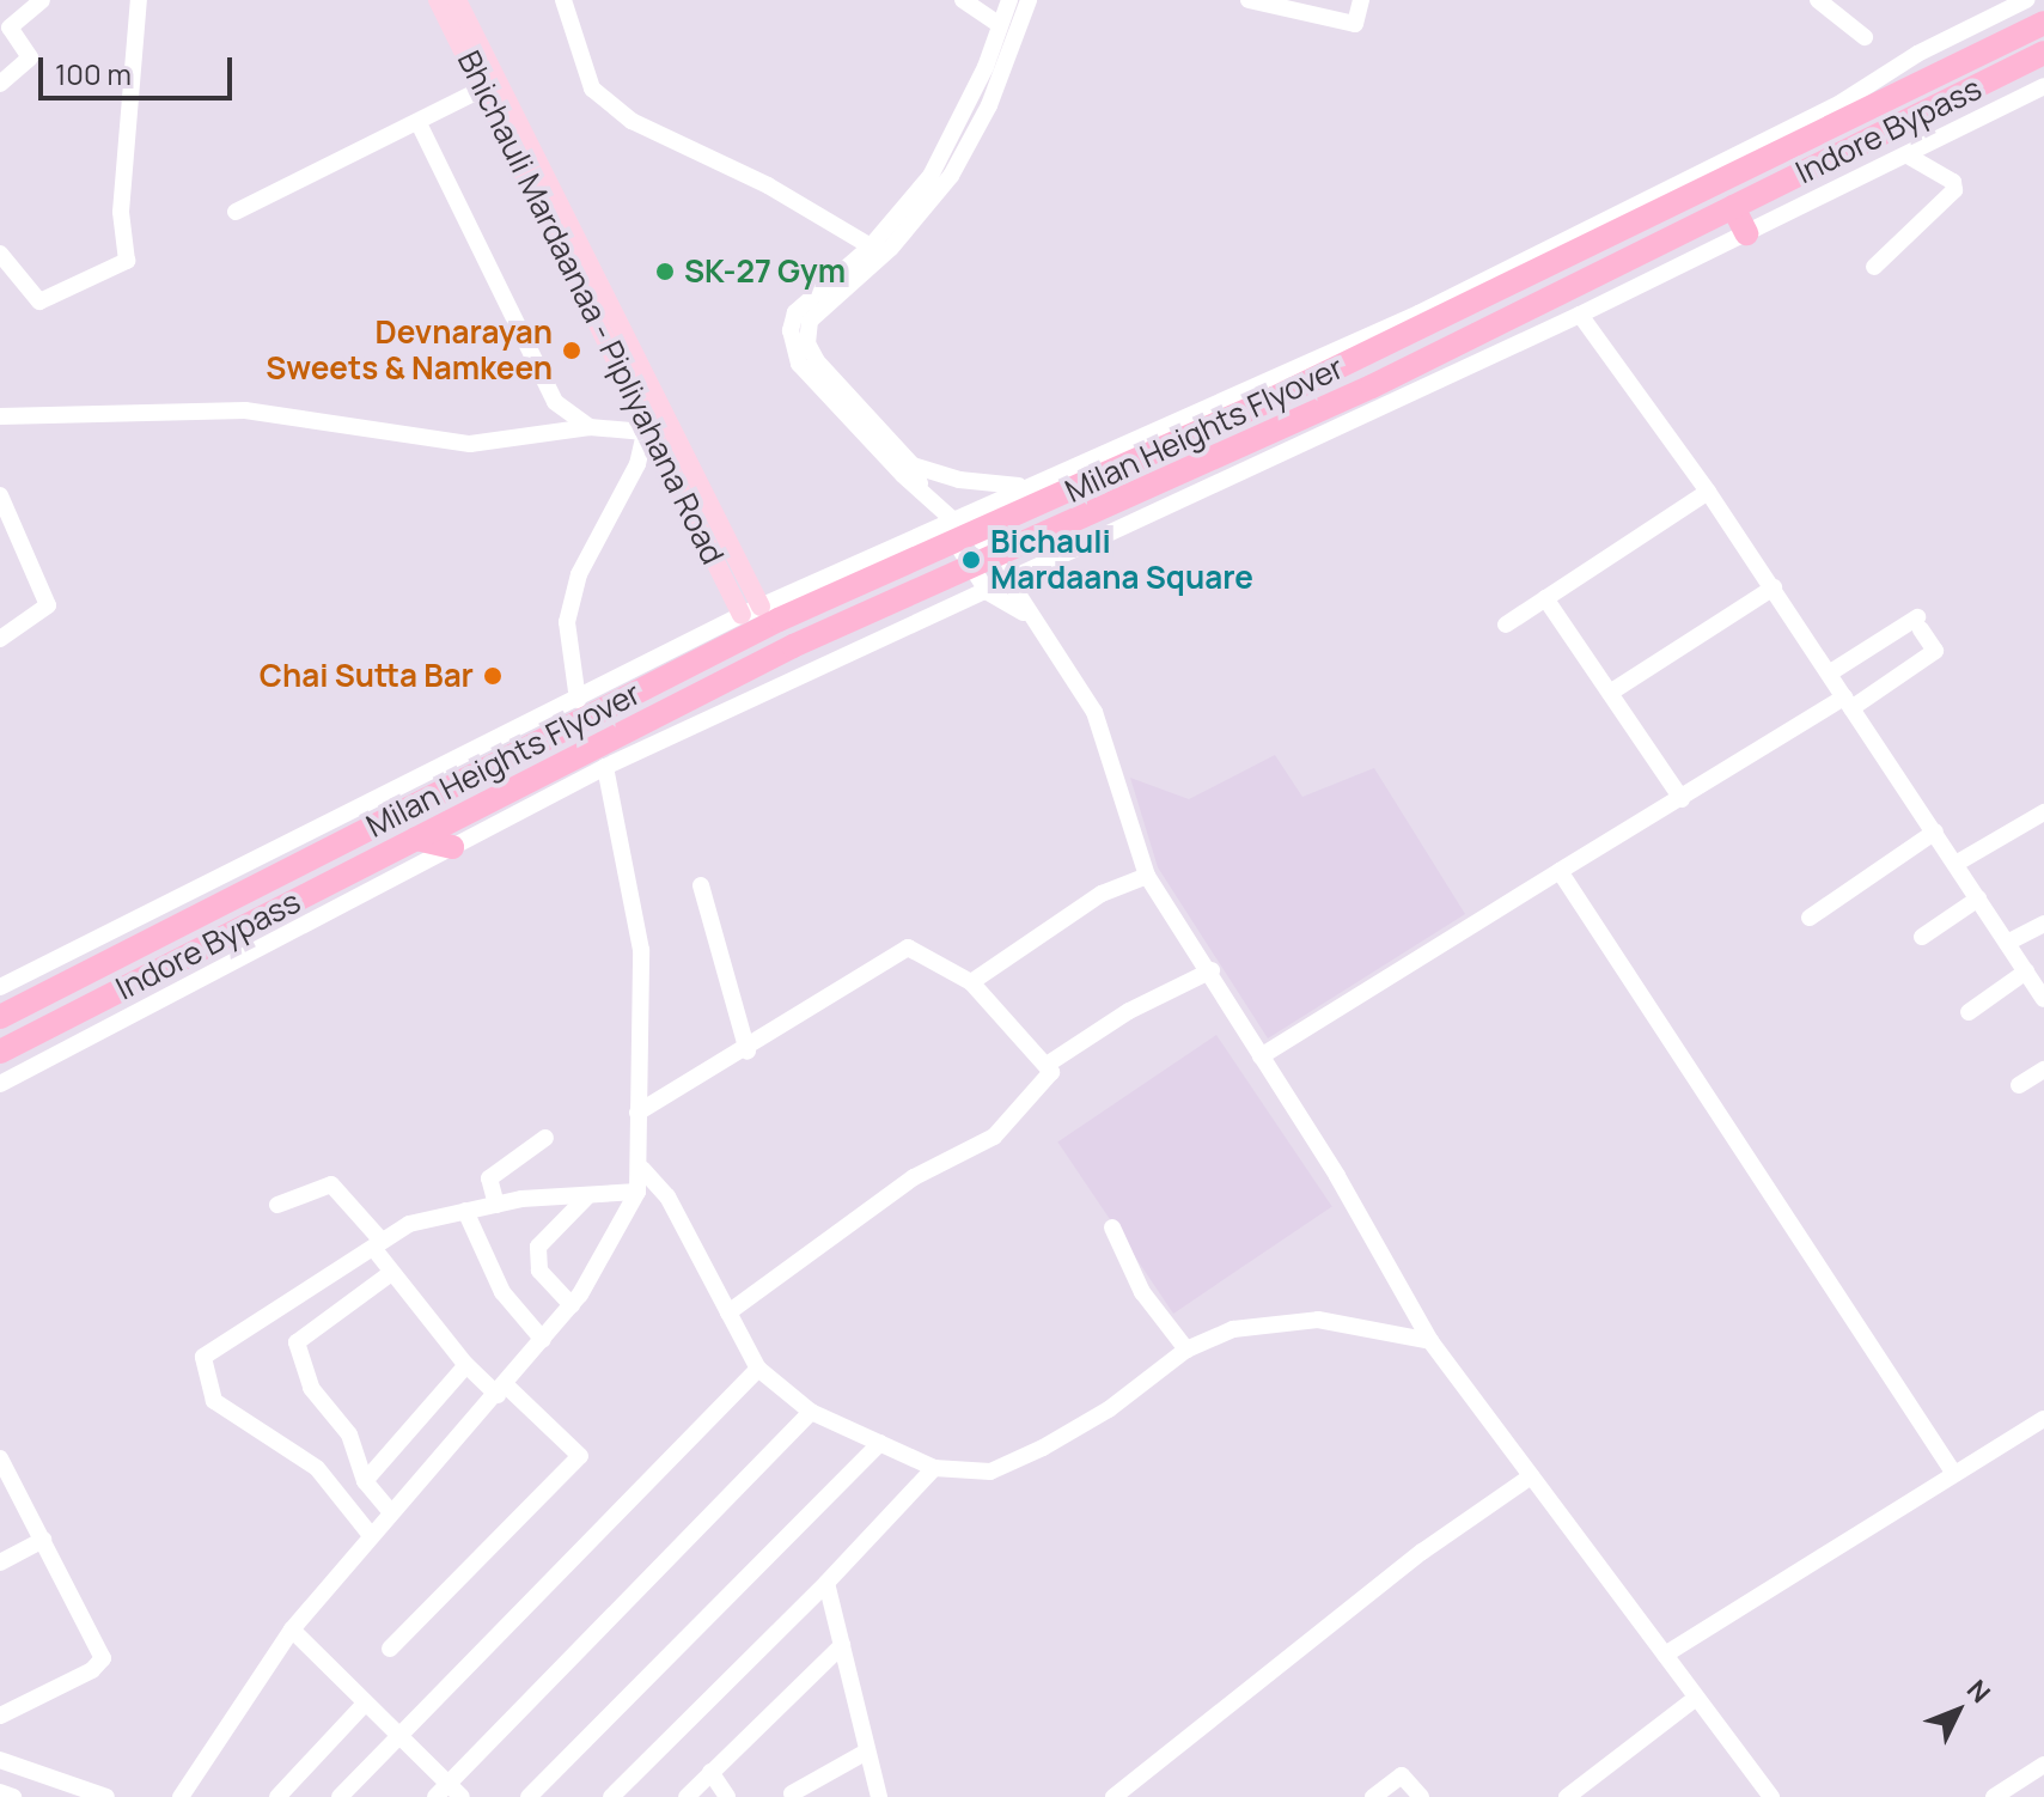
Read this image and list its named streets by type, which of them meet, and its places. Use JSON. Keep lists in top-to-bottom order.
{
  "streets": {
    "highway": ["Indore Bypass", "Milan Heights Flyover"],
    "main road": ["Bhichauli Mardaanaa - Pipliyahana Road"]
  },
  "crossings": [
    ["Indore Bypass", "Milan Heights Flyover"]
  ],
  "places": [
    "SK-27 Gym",
    "Devnarayan Sweets & Namkeen",
    "Bichauli Mardaana Square",
    "Chai Sutta Bar"
  ],
  "scale_bar": "100 m",
  "north": "top right"
}
